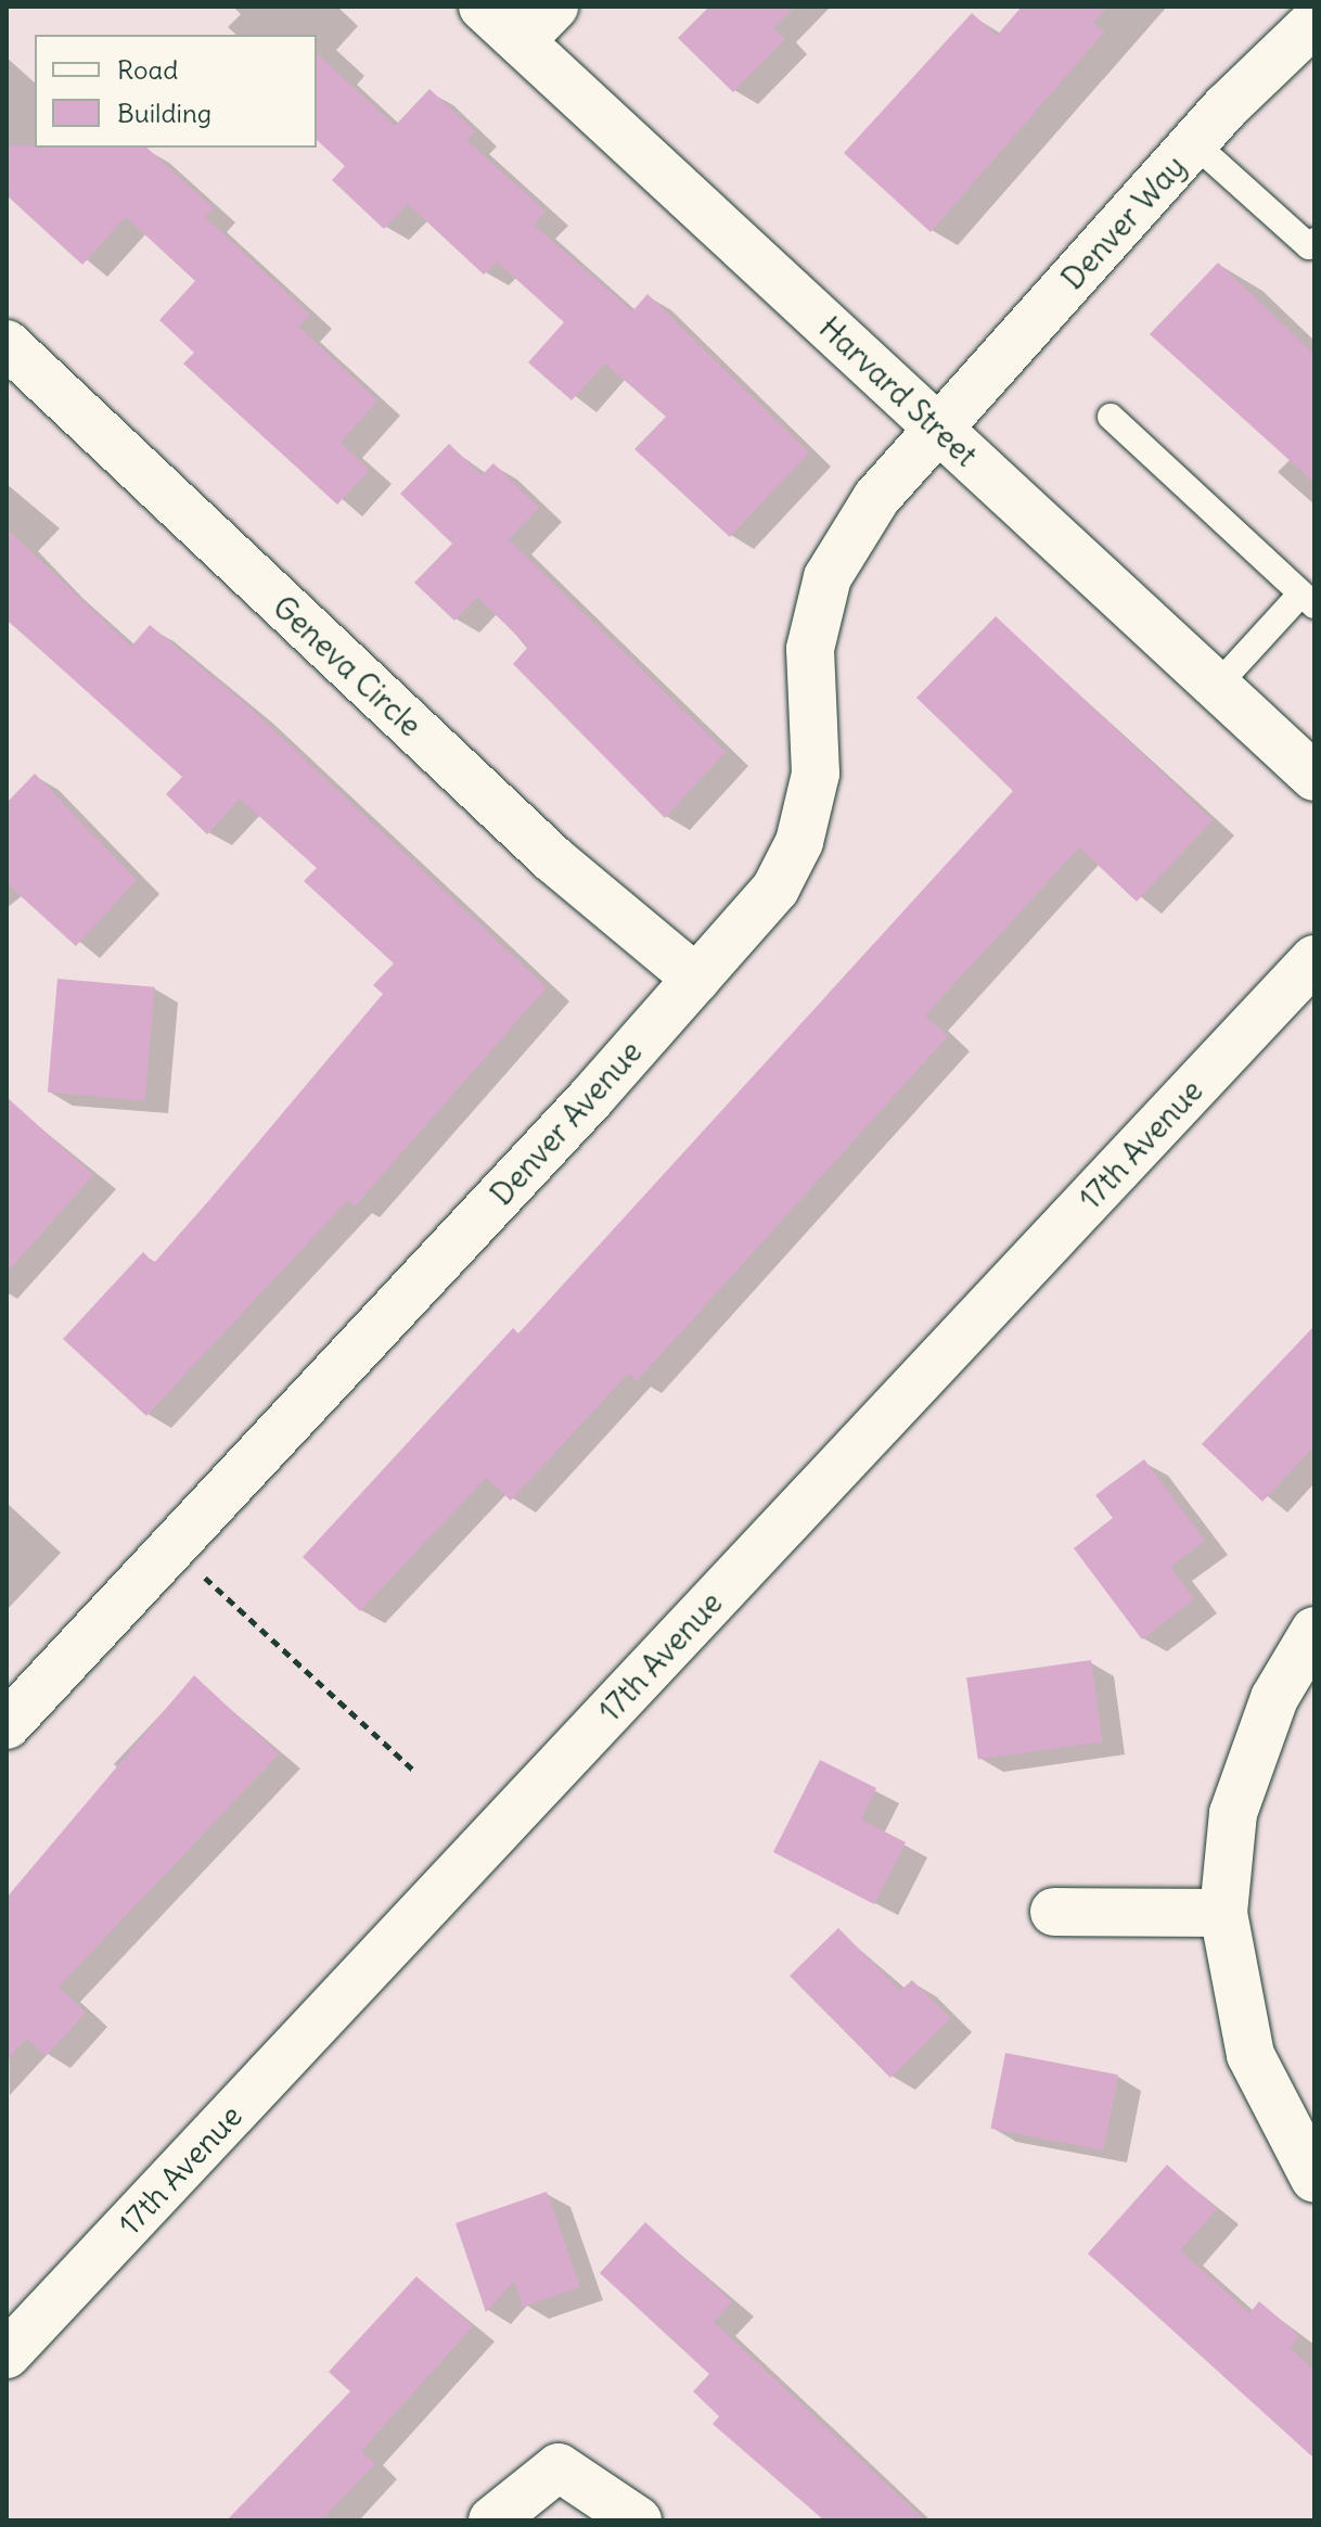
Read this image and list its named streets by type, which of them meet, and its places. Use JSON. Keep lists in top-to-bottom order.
{
  "streets": {
    "street": [
      "Denver Way",
      "Harvard Street",
      "Geneva Circle",
      "Denver Avenue",
      "17th Avenue"
    ]
  },
  "crossings": [
    ["Denver Way", "Harvard Street"],
    ["Denver Way", "Denver Avenue"],
    ["Harvard Street", "Denver Avenue"],
    ["Geneva Circle", "Denver Avenue"]
  ],
  "legend": ["Road", "Building"]
}
